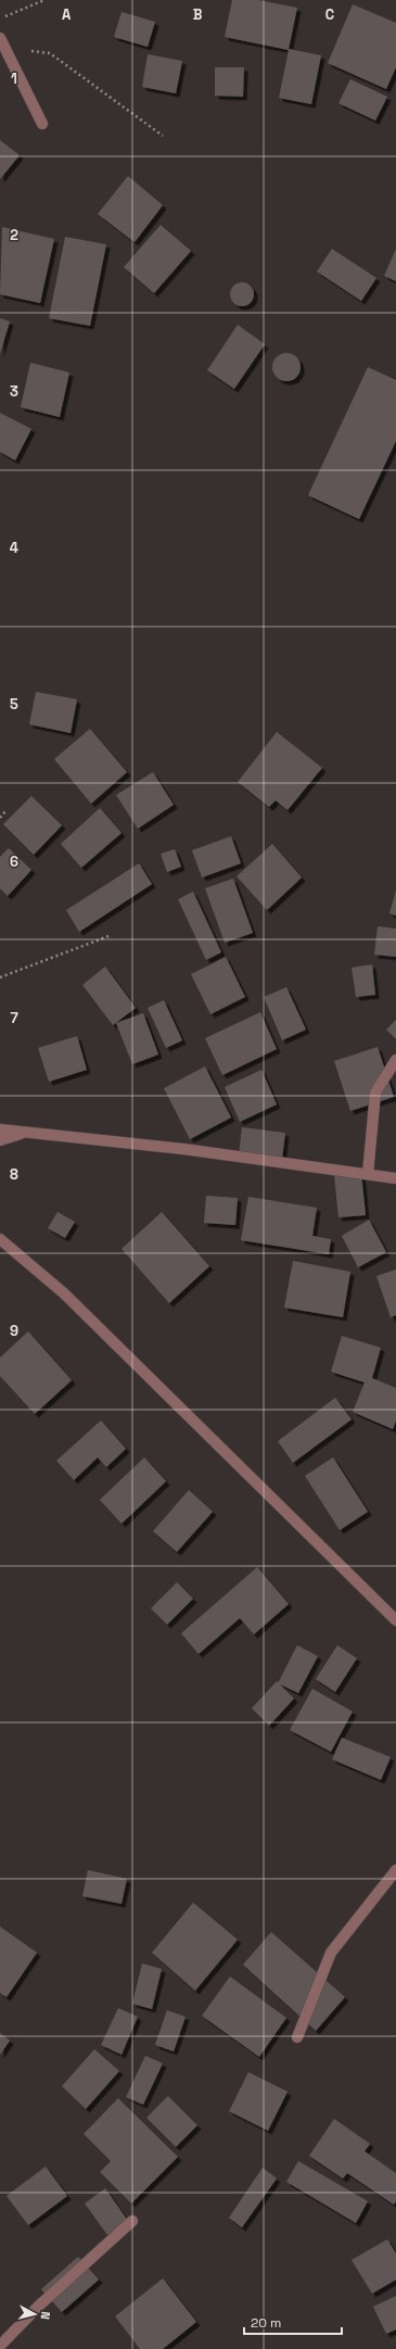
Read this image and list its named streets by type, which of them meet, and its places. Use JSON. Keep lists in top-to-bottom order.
{
  "scale_bar": "20 m",
  "north": "right",
  "grid": {
    "columns": ["A", "B", "C"],
    "rows": [
      "1",
      "2",
      "3",
      "4",
      "5",
      "6",
      "7",
      "8",
      "9"
    ]
  }
}
